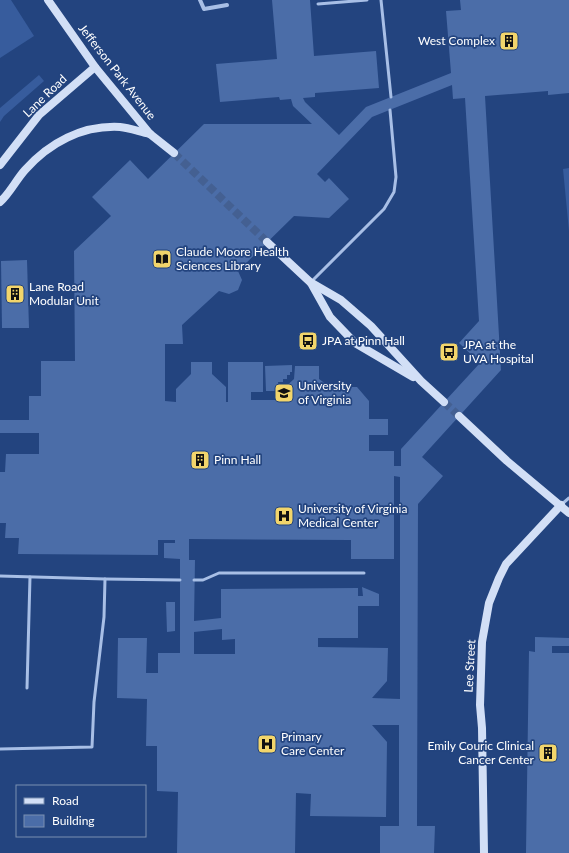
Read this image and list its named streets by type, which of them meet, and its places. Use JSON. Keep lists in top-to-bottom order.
{
  "streets": {
    "main road": ["Jefferson Park Avenue", "Lane Road", "Lee Street"]
  },
  "crossings": [
    ["Jefferson Park Avenue", "Lane Road"]
  ],
  "places": {
    "building": [
      "West Complex",
      "Lane Road Modular Unit",
      "Pinn Hall",
      "Emily Couric Clinical Cancer Center"
    ],
    "library": ["Claude Moore Health Sciences Library"],
    "bus stop": ["JPA at Pinn Hall", "JPA at the UVA Hospital"],
    "school or university": ["University of Virginia"],
    "hospital": ["University of Virginia Medical Center", "Primary Care Center"]
  },
  "legend": ["Road", "Building"]
}
